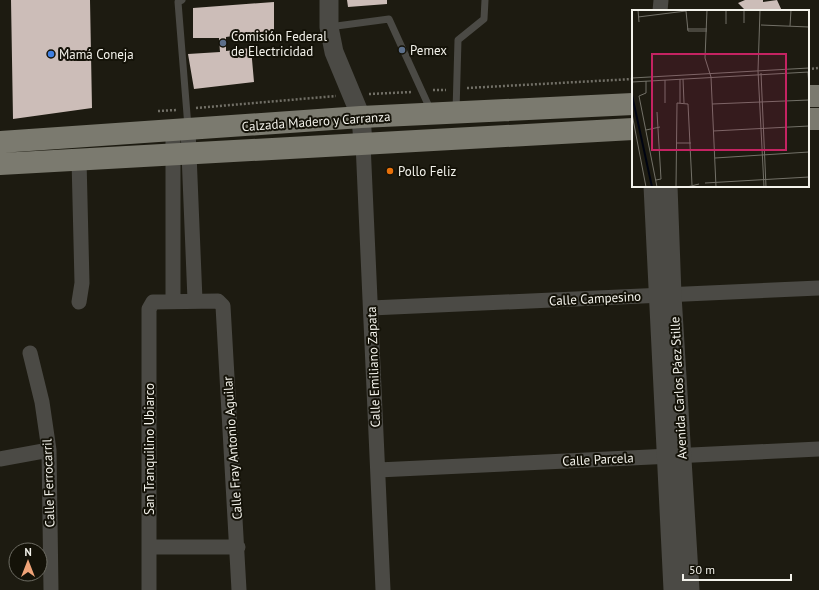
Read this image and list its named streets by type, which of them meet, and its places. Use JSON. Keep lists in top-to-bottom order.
{
  "streets": {
    "main road": ["Calzada Madero y Carranza"],
    "street": [
      "Calle Campesino",
      "Calle Emiliano Zapata",
      "Avenida Carlos Páez Stille",
      "Calle Fray Antonio Aguilar",
      "San Tranquilino Ubiarco",
      "Calle Parcela",
      "Calle Ferrocarril"
    ]
  },
  "crossings": [
    ["Calzada Madero y Carranza", "Calle Emiliano Zapata"],
    ["Calle Campesino", "Calle Emiliano Zapata"],
    ["Calle Campesino", "Avenida Carlos Páez Stille"],
    ["Calle Emiliano Zapata", "Calle Parcela"],
    ["Avenida Carlos Páez Stille", "Calle Parcela"]
  ],
  "places": [
    "Comisión Federal de Electricidad",
    "Pemex",
    "Mamá Coneja",
    "Pollo Feliz"
  ],
  "scale_bar": "50 m",
  "north": "top"
}
